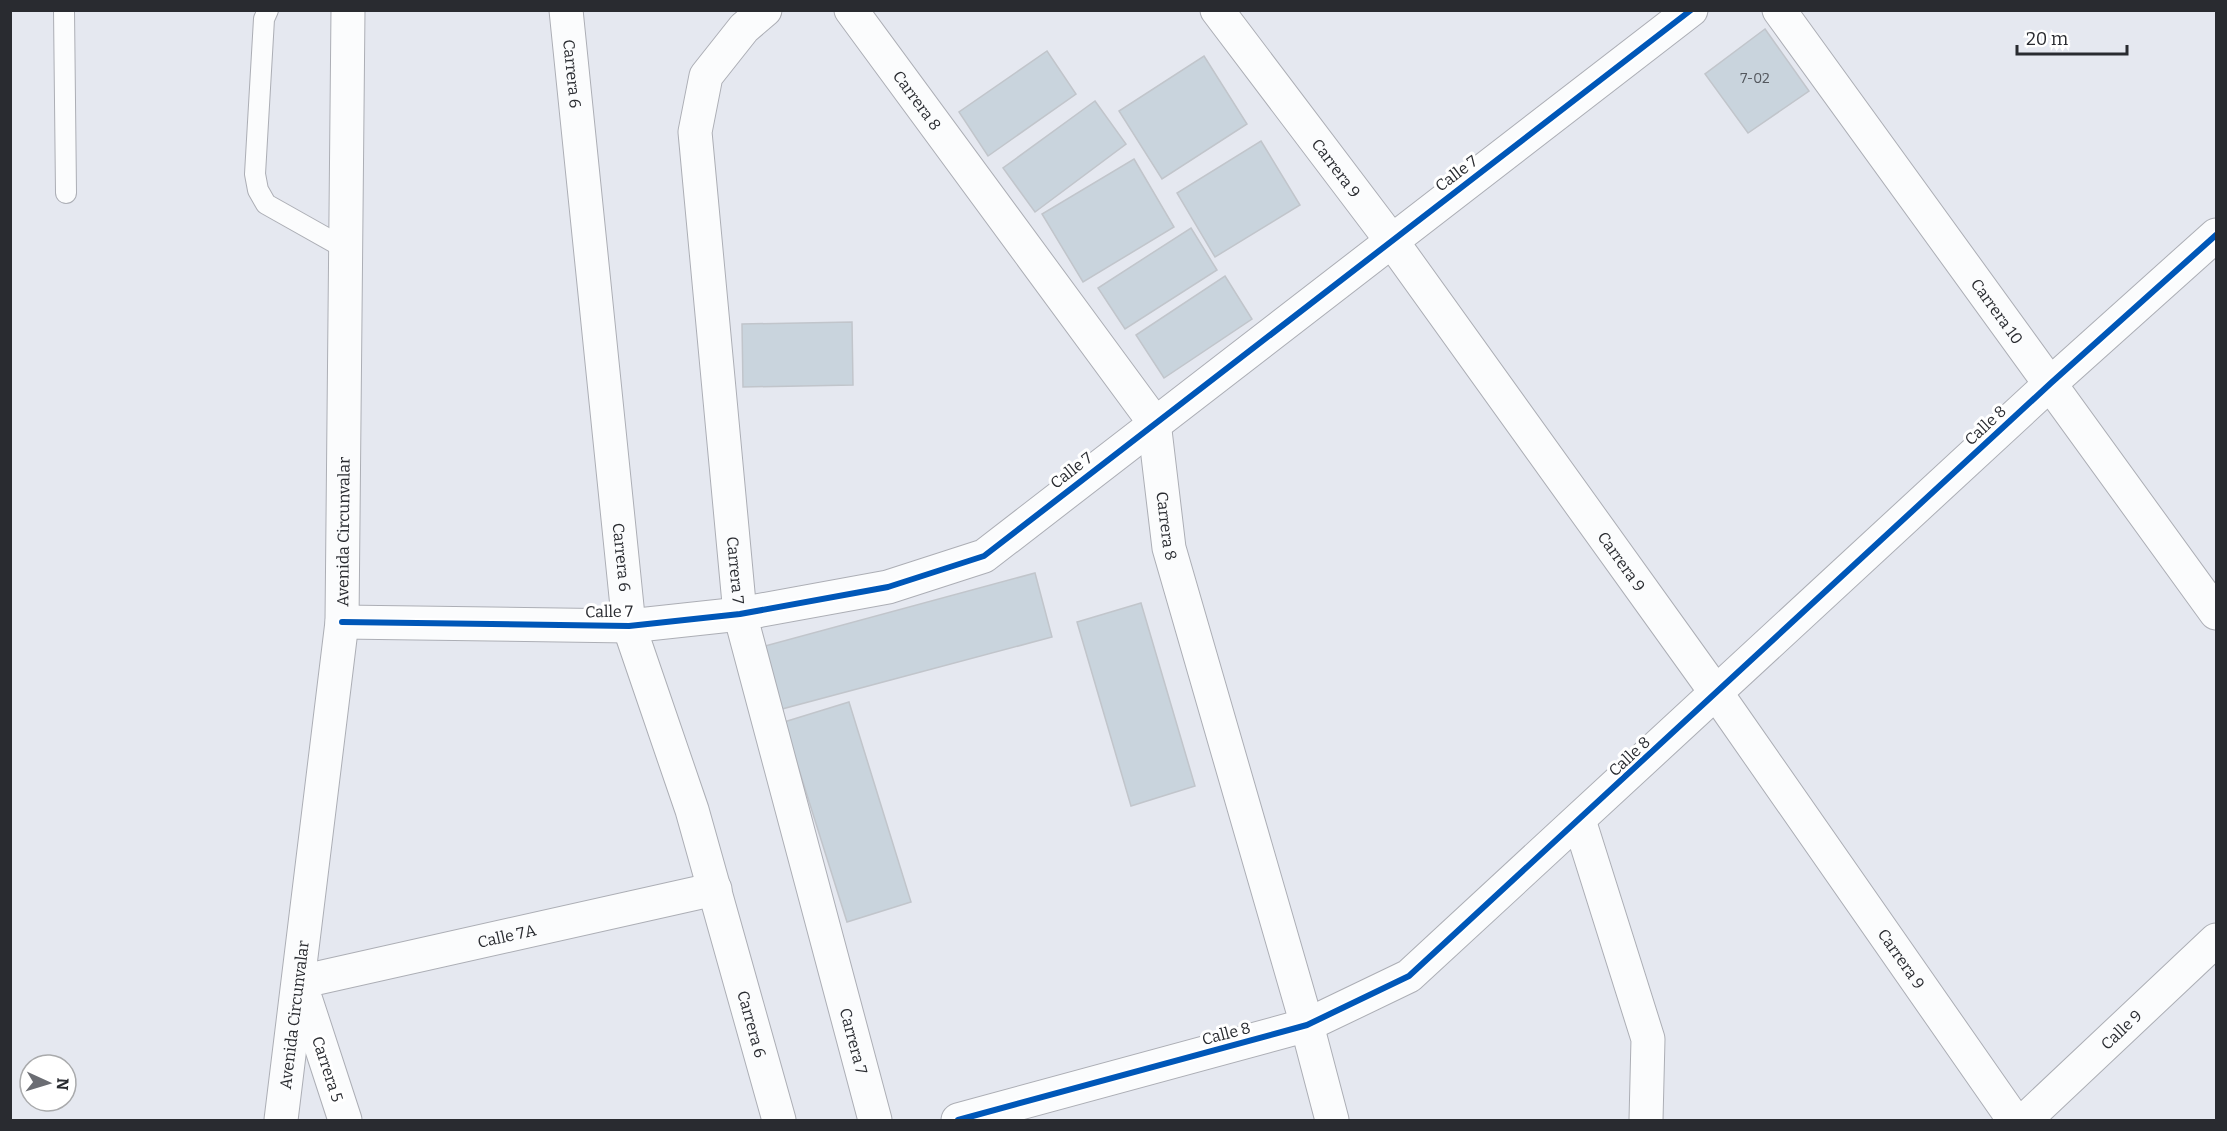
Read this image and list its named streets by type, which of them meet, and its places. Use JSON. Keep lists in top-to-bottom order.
{
  "streets": {
    "street": [
      "Carrera 6",
      "Carrera 8",
      "Carrera 9",
      "Calle 7",
      "Carrera 10",
      "Calle 8",
      "Avenida Circunvalar",
      "Carrera 7",
      "Calle 7A",
      "Calle 9",
      "Carrera 5"
    ]
  },
  "crossings": [
    ["Carrera 6", "Calle 7"],
    ["Carrera 6", "Calle 7A"],
    ["Carrera 8", "Calle 7"],
    ["Carrera 8", "Calle 8"],
    ["Carrera 9", "Calle 7"],
    ["Carrera 9", "Calle 8"],
    ["Calle 7", "Avenida Circunvalar"],
    ["Calle 7", "Carrera 7"],
    ["Carrera 10", "Calle 8"],
    ["Avenida Circunvalar", "Calle 7A"],
    ["Avenida Circunvalar", "Carrera 5"],
    ["Calle 7A", "Carrera 5"]
  ],
  "house_numbers": ["7-02"],
  "scale_bar": "20 m",
  "north": "right"
}
